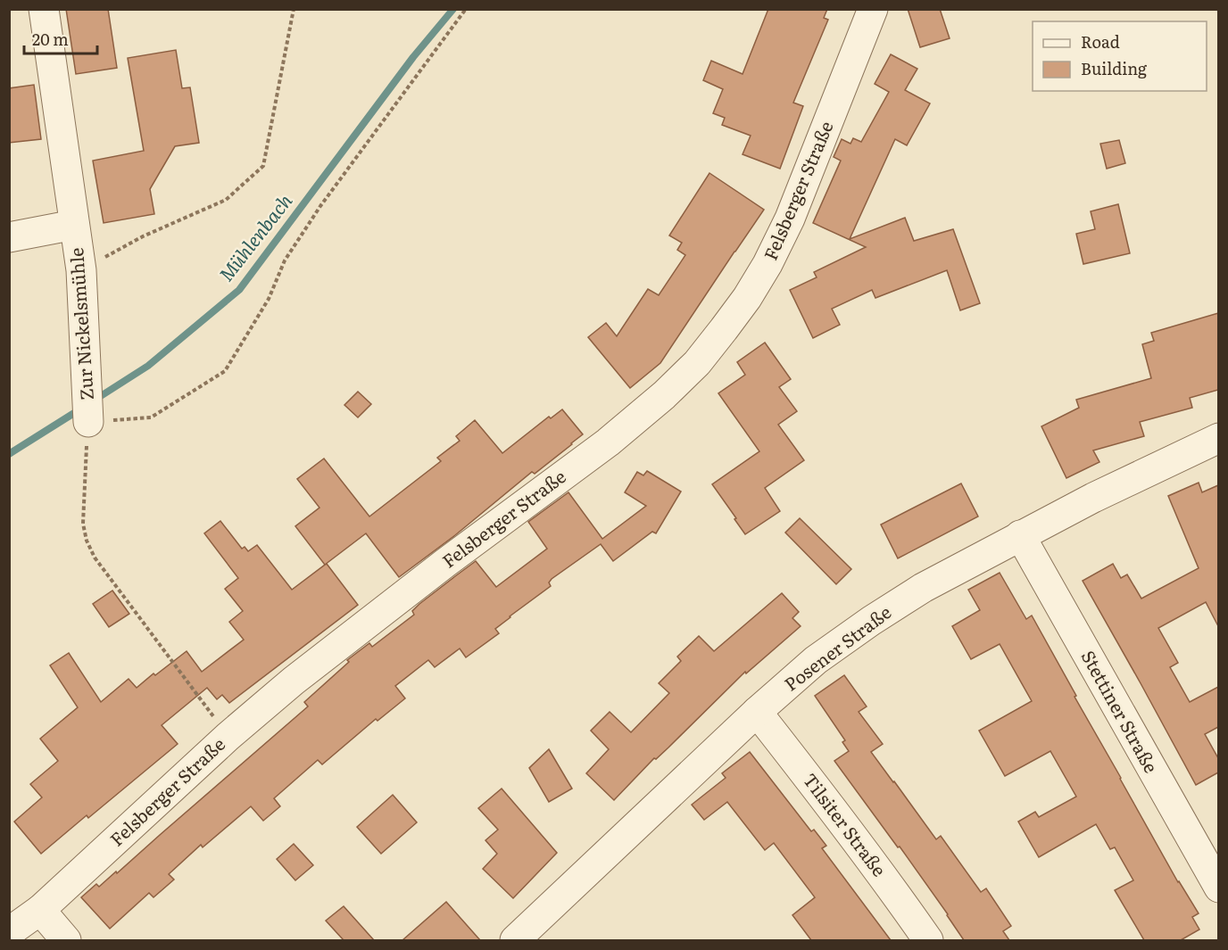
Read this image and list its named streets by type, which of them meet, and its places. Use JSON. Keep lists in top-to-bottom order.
{
  "streets": {
    "street": [
      "Felsberger Straße",
      "Zur Nickelsmühle",
      "Posener Straße",
      "Stettiner Straße",
      "Tilsiter Straße"
    ]
  },
  "crossings": [
    ["Posener Straße", "Stettiner Straße"],
    ["Posener Straße", "Tilsiter Straße"]
  ],
  "water": ["Mühlenbach"],
  "legend": ["Road", "Building"],
  "scale_bar": "20 m"
}
